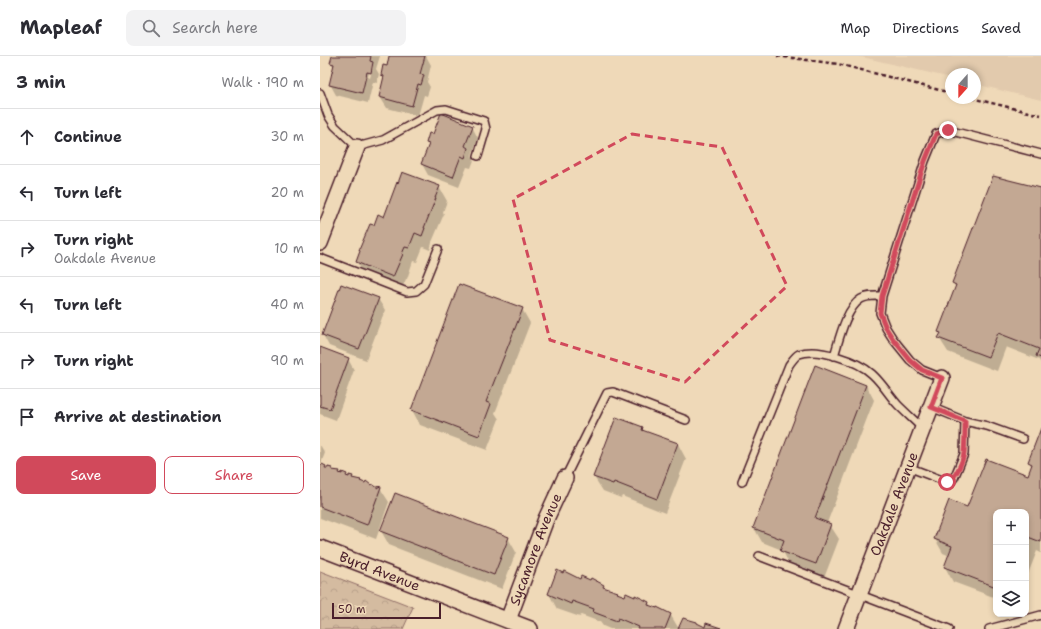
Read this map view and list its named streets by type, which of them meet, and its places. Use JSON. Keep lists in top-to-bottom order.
{
  "streets": {
    "street": ["Oakdale Avenue", "Sycamore Avenue", "Byrd Avenue"]
  },
  "crossings": [
    ["Sycamore Avenue", "Byrd Avenue"]
  ],
  "scale_bar": "50 m",
  "north": "bottom",
  "page": {
    "header": "Mapleaf",
    "search": "Search here",
    "nav": ["Map", "Directions", "Saved"],
    "heading": ["3 min", "Walk · 190 m"],
    "list": [
      ["Continue", "30 m"],
      ["Turn left", "20 m"],
      ["Turn right", "Oakdale Avenue", "10 m"],
      ["Turn left", "40 m"],
      ["Turn right", "90 m"],
      "Arrive at destination"
    ],
    "buttons": ["Save", "Share"],
    "map_buttons": ["+", "−"],
    "scale": "50 m"
  }
}
